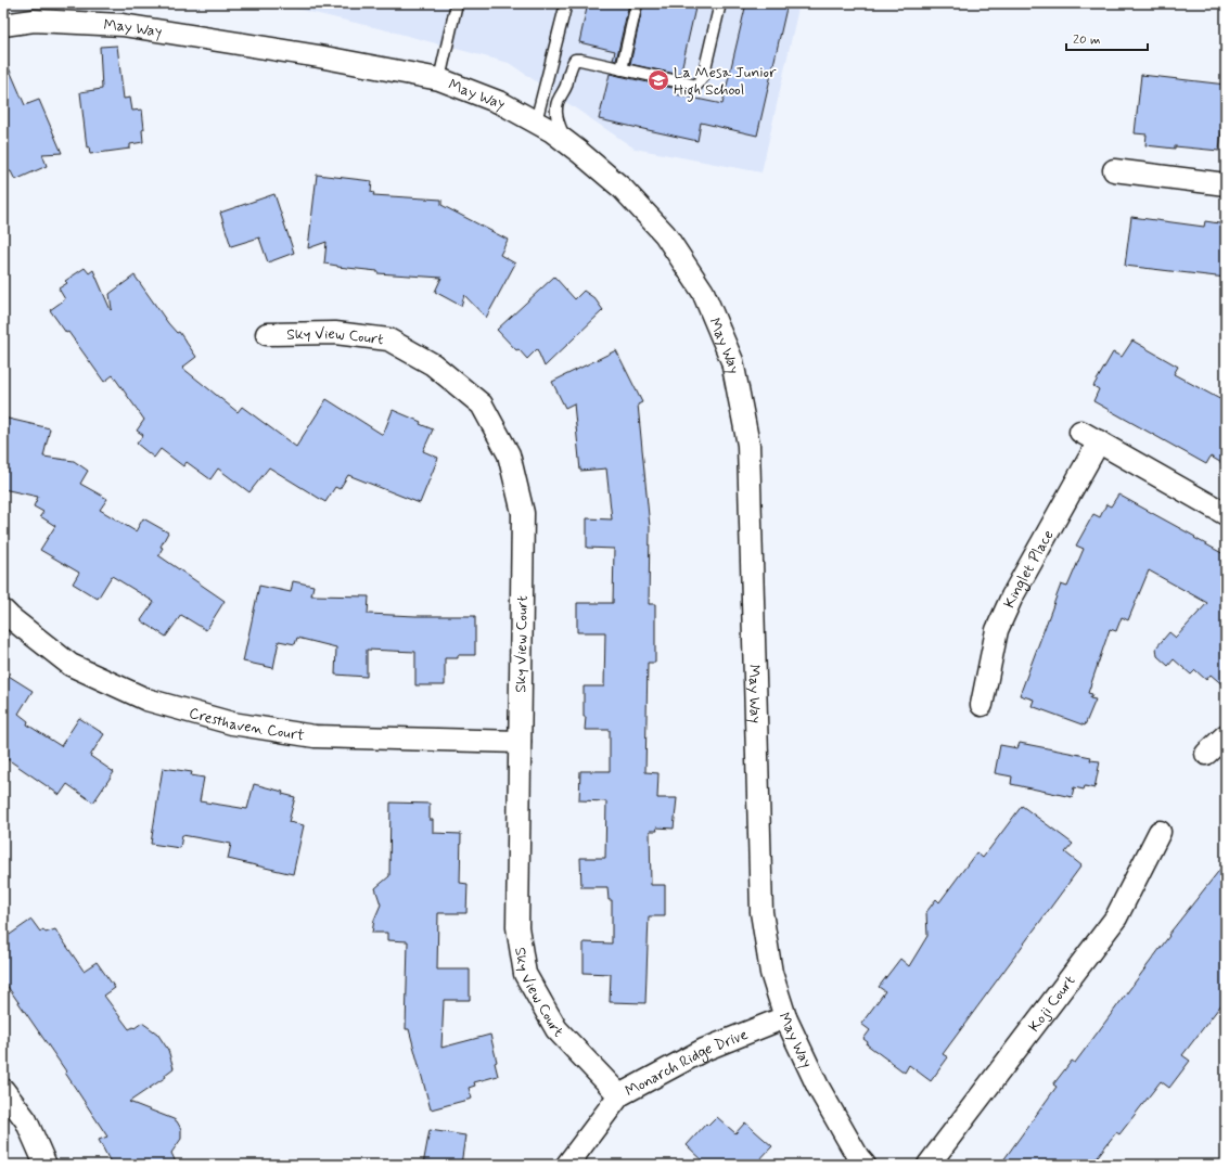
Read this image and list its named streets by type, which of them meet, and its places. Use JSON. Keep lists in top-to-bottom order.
{
  "streets": {
    "street": [
      "May Way",
      "Sky View Court",
      "Kinglet Place",
      "Cresthaven Court",
      "Koji Court",
      "Monarch Ridge Drive"
    ]
  },
  "crossings": [
    ["May Way", "Monarch Ridge Drive"],
    ["Sky View Court", "Cresthaven Court"],
    ["Sky View Court", "Monarch Ridge Drive"]
  ],
  "places": {
    "school or university": ["La Mesa Junior High School"]
  },
  "scale_bar": "20 m"
}
